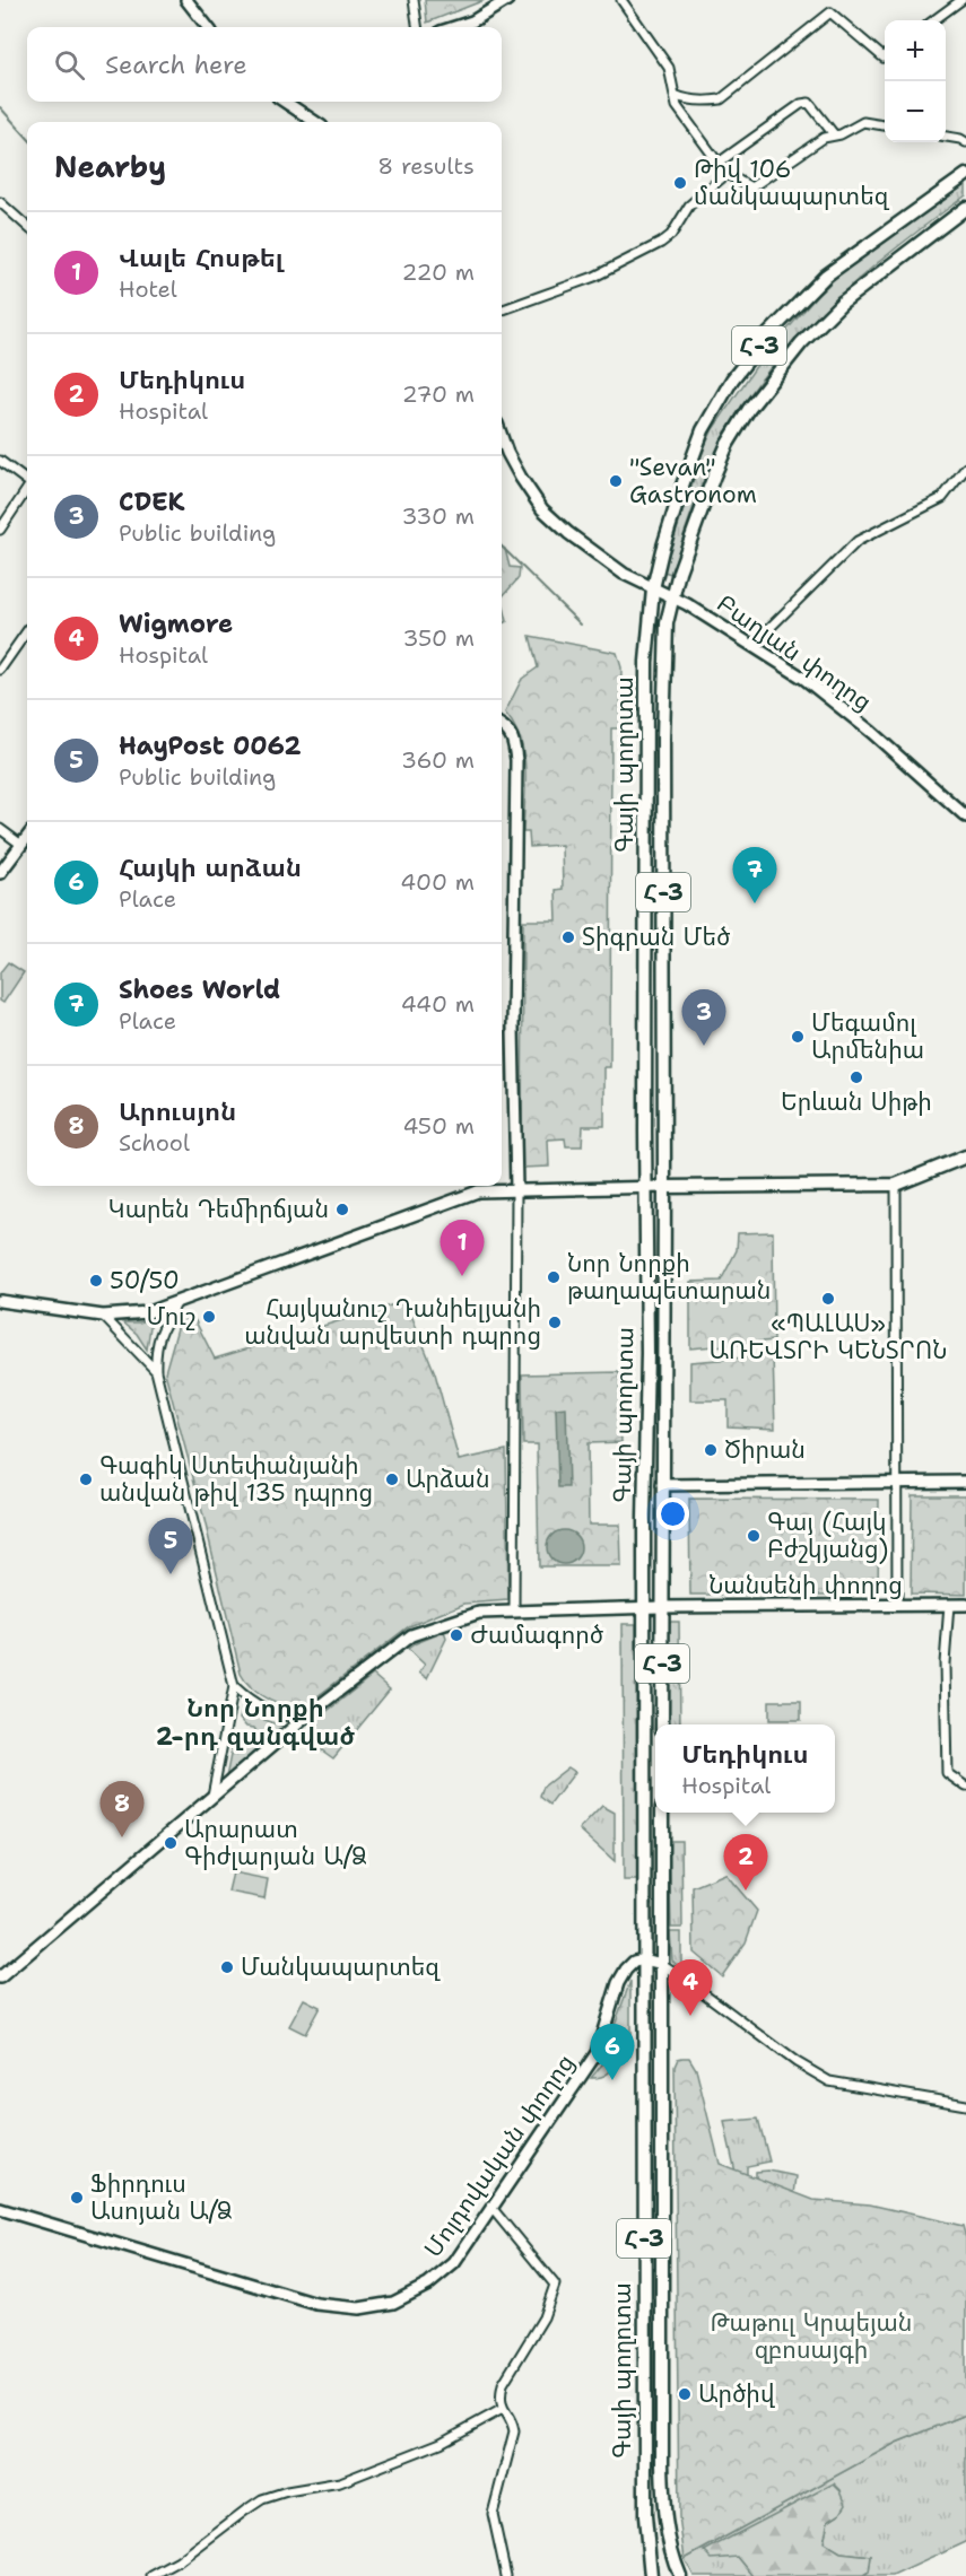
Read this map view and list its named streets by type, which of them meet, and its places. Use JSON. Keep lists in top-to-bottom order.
{
  "streets": {
    "main road": ["Հ-3", "Գայի պողոտա"],
    "street": ["Բաղյան փողոց", "Նանսենի փողոց", "Մոլդովական փողոց"]
  },
  "crossings": [
    ["Բաղյան փողոց", "Գայի պողոտա"],
    ["Գայի պողոտա", "Նանսենի փողոց"],
    ["Գայի պողոտա", "Մոլդովական փողոց"]
  ],
  "districts": ["Նոր Նորքի 2-րդ զանգված"],
  "parks": ["Թաթուլ Կրպեյան զբոսայգի"],
  "places": [
    "Թիվ 106 մանկապարտեզ",
    "\"Sevan\" Gastronom",
    "Տիգրան Մեծ",
    "Մեգամոլ Արմենիա",
    "Երևան Սիթի",
    "Կարեն Դեմիրճյան",
    "Նոր Նորքի թաղապետարան",
    "50/50",
    "«ՊԱԼԱՍ» ԱՌԵՎՏՐԻ ԿԵՆՏՐՈՆ",
    "Մուշ",
    "Հայկանուշ Դանիելյանի անվան արվեստի դպրոց",
    "Ծիրան",
    "Գագիկ Ստեփանյանի անվան թիվ 135 դպրոց",
    "Արձան",
    "Գայ (Հայկ Բժշկյանց)",
    "Ժամագործ",
    "Արարատ Գիժլարյան Ա/Ձ",
    "Մանկապարտեզ",
    "Ֆիրդուս Ասոյան Ա/Ձ",
    "Արծիվ"
  ],
  "page": {
    "map_buttons": ["+", "−"],
    "search": "Search here",
    "heading": ["Nearby", "8 results"],
    "list": [
      {
        "mark": "1",
        "name": "Վալե Հոսթել",
        "note": "Hotel",
        "value": "220 m"
      },
      {
        "mark": "2",
        "name": "Մեդիկուս",
        "note": "Hospital",
        "value": "270 m"
      },
      {
        "mark": "3",
        "name": "CDEK",
        "note": "Public building",
        "value": "330 m"
      },
      {
        "mark": "4",
        "name": "Wigmore",
        "note": "Hospital",
        "value": "350 m"
      },
      {
        "mark": "5",
        "name": "HayPost 0062",
        "note": "Public building",
        "value": "360 m"
      },
      {
        "mark": "6",
        "name": "Հայկի արձան",
        "note": "Place",
        "value": "400 m"
      },
      {
        "mark": "7",
        "name": "Shoes World",
        "note": "Place",
        "value": "440 m"
      },
      {
        "mark": "8",
        "name": "Արուսյոն",
        "note": "School",
        "value": "450 m"
      }
    ],
    "pins": [
      "7",
      "3",
      "1",
      "5",
      "8",
      "2",
      "4",
      "6"
    ],
    "popup": ["Մեդիկուս", "Hospital"]
  }
}
